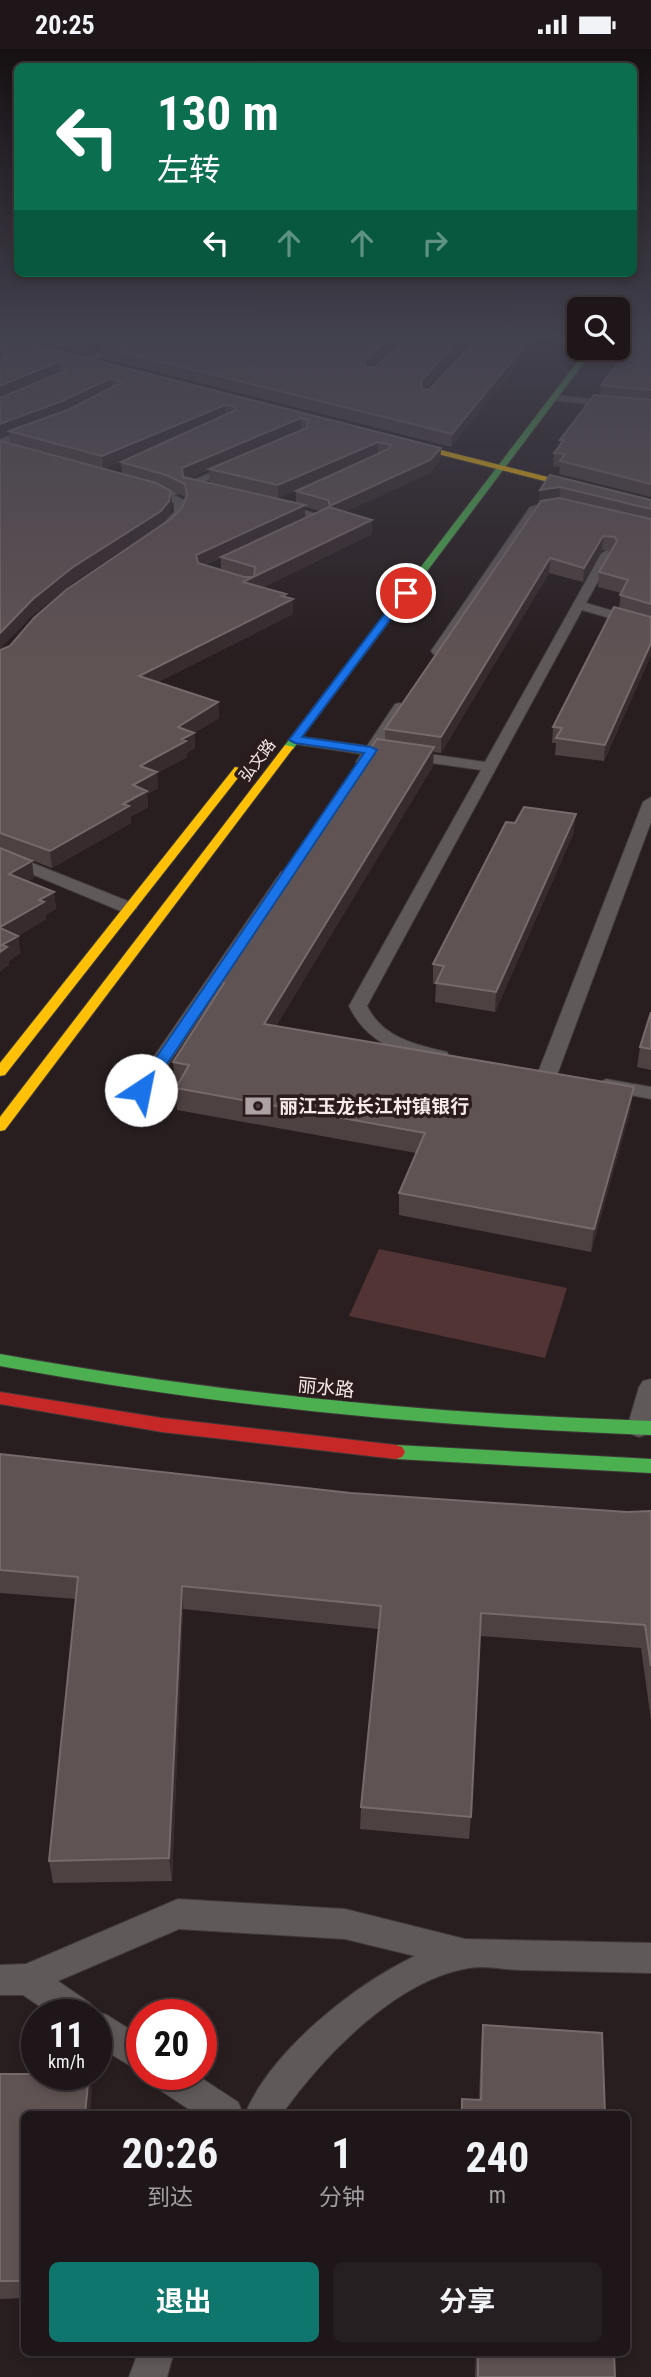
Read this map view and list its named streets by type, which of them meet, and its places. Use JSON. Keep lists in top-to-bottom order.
{
  "streets": {
    "street": ["弘文路", "丽水路"]
  },
  "places": {
    "bank": ["丽江玉龙长江村镇银行"]
  },
  "page": {
    "status": "20:25",
    "turn": ["130 m", "左转"],
    "speed": "11 km/h",
    "limit": "20",
    "eta": [
      "20:26",
      "到达",
      "1",
      "分钟",
      "240",
      "m"
    ],
    "buttons": ["退出", "分享"]
  }
}
